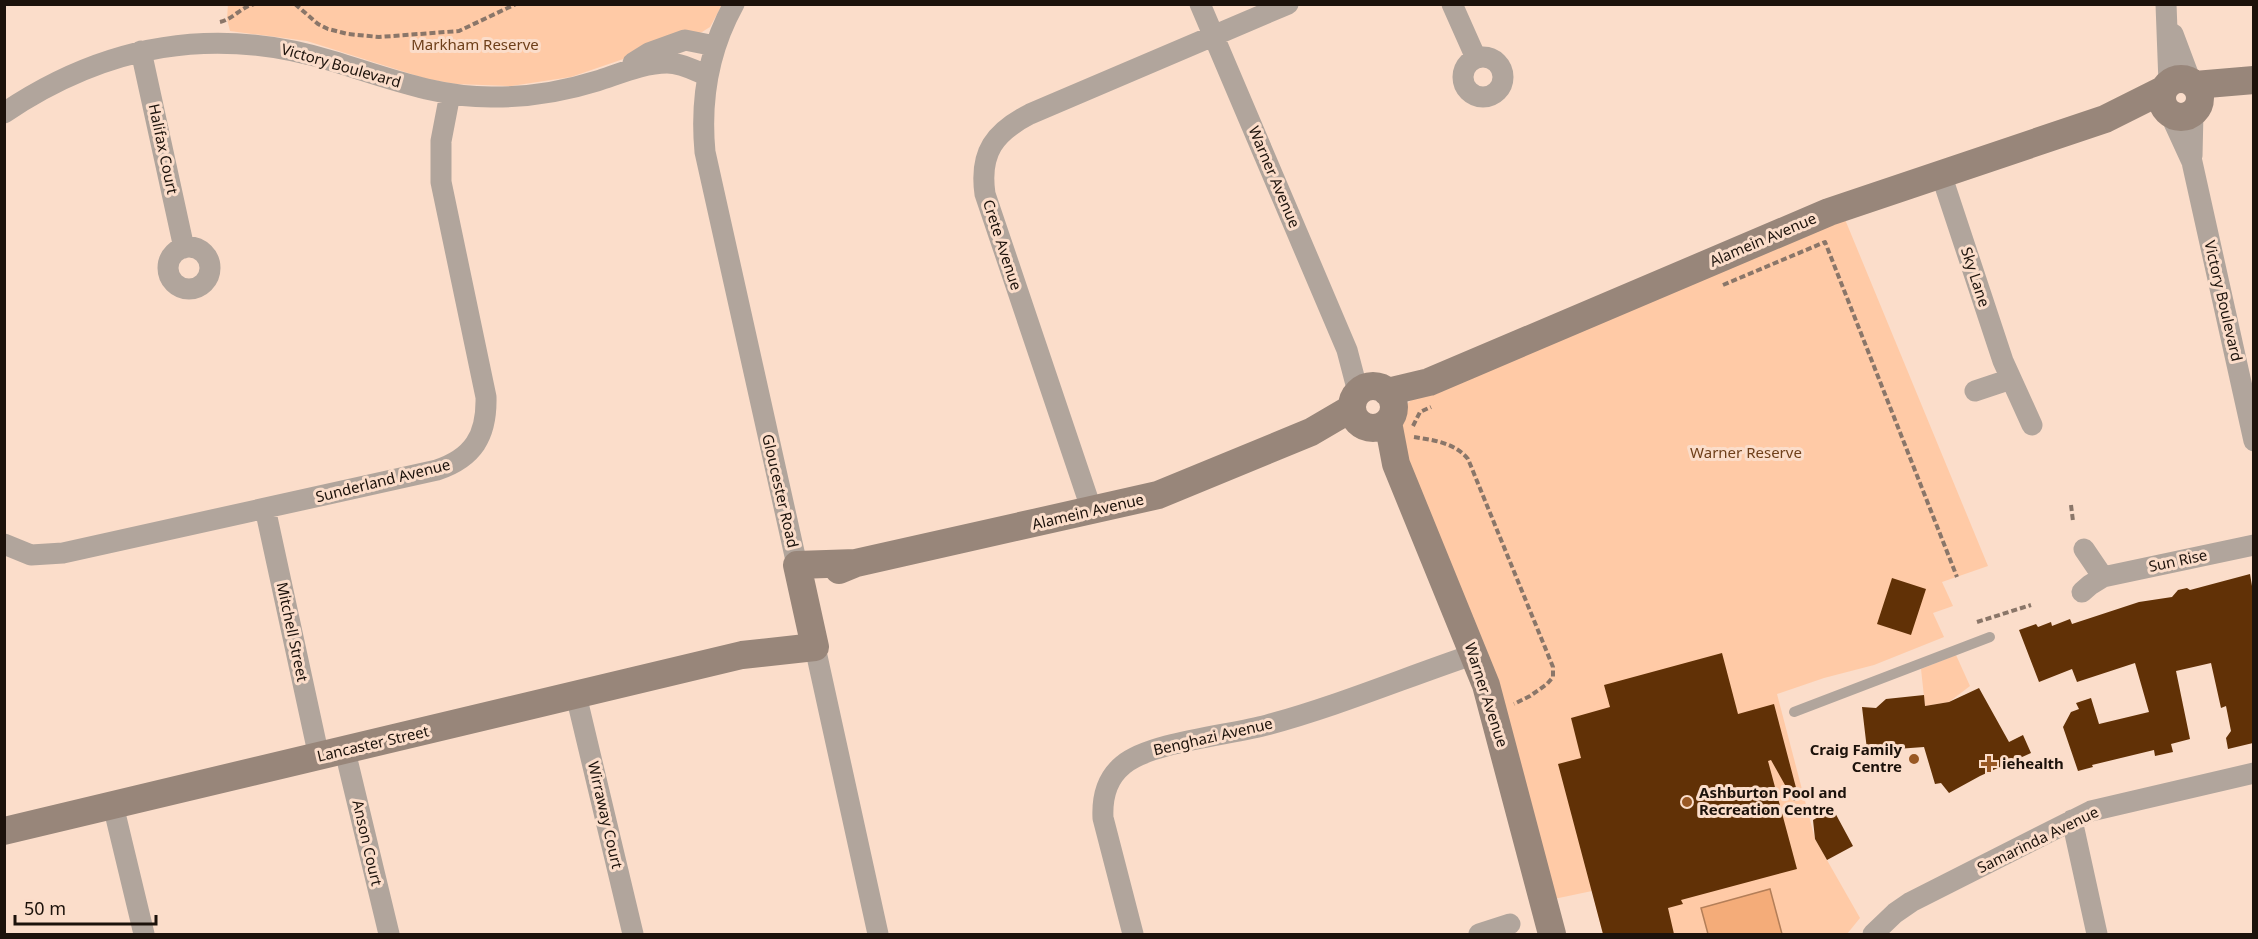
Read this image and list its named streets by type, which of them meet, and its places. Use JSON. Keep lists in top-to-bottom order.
{
  "streets": {
    "street": [
      "Victory Boulevard",
      "Halifax Court",
      "Warner Avenue",
      "Alamein Avenue",
      "Crete Avenue",
      "Sky Lane",
      "Sunderland Avenue",
      "Gloucester Road",
      "Sun Rise",
      "Mitchell Street",
      "Benghazi Avenue",
      "Lancaster Street",
      "Wirraway Court",
      "Samarinda Avenue",
      "Anson Court"
    ]
  },
  "crossings": [
    ["Victory Boulevard", "Halifax Court"],
    ["Victory Boulevard", "Alamein Avenue"],
    ["Victory Boulevard", "Sunderland Avenue"],
    ["Victory Boulevard", "Gloucester Road"],
    ["Warner Avenue", "Alamein Avenue"],
    ["Warner Avenue", "Crete Avenue"],
    ["Warner Avenue", "Benghazi Avenue"],
    ["Alamein Avenue", "Crete Avenue"],
    ["Alamein Avenue", "Sky Lane"],
    ["Alamein Avenue", "Gloucester Road"],
    ["Sunderland Avenue", "Mitchell Street"],
    ["Gloucester Road", "Lancaster Street"],
    ["Mitchell Street", "Lancaster Street"],
    ["Mitchell Street", "Anson Court"],
    ["Lancaster Street", "Wirraway Court"],
    ["Lancaster Street", "Anson Court"]
  ],
  "parks": ["Markham Reserve", "Warner Reserve"],
  "places": {
    "other": ["Craig Family Centre", "Ashburton Pool and Recreation Centre"],
    "health": ["iehealth"]
  },
  "scale_bar": "50 m"
}
